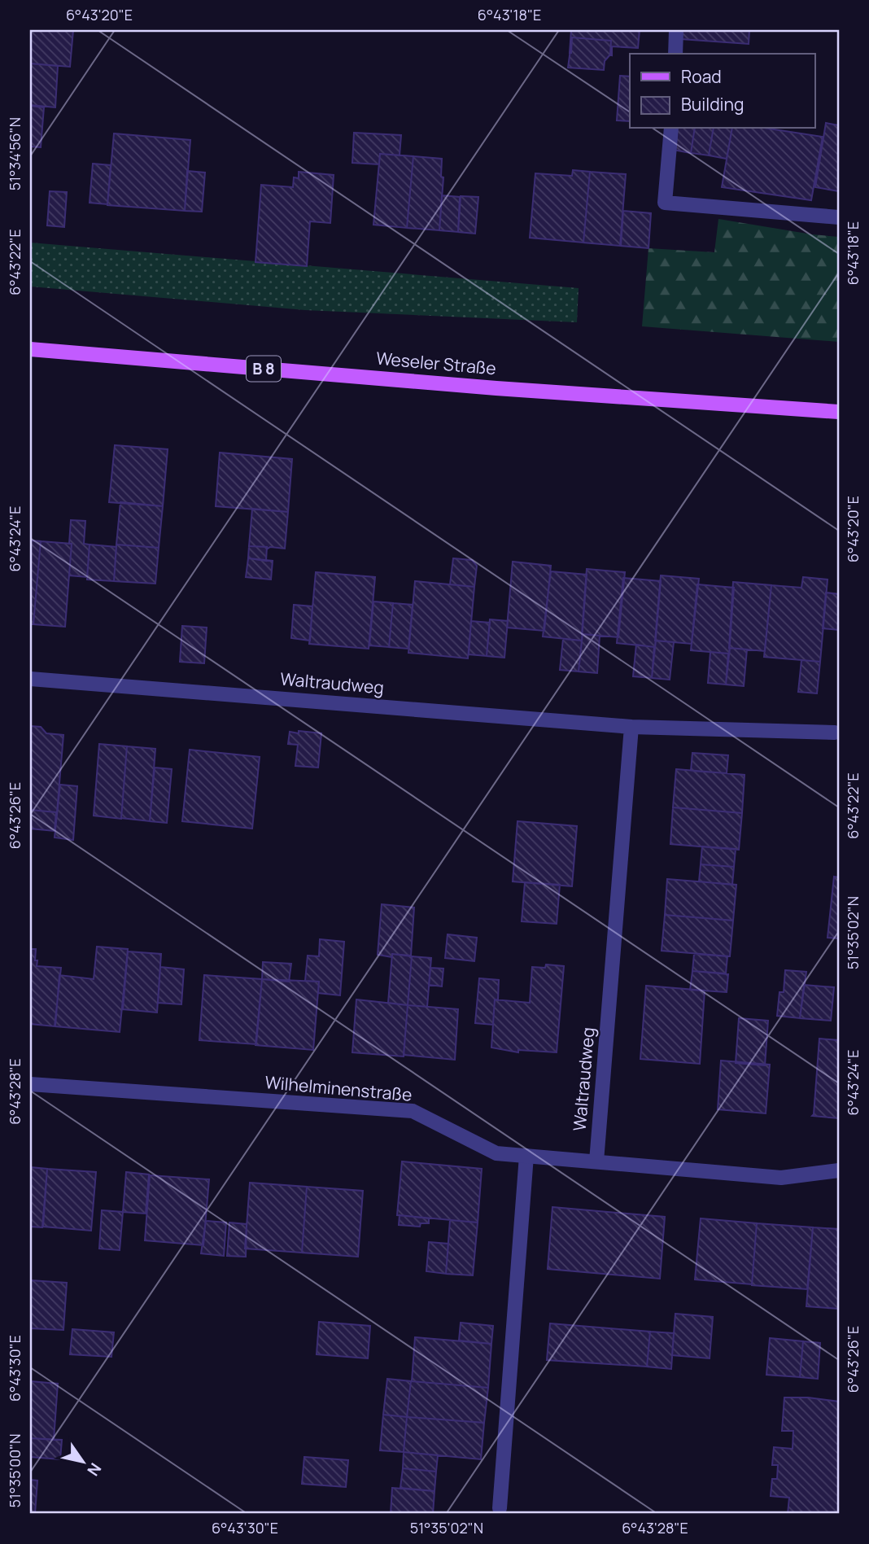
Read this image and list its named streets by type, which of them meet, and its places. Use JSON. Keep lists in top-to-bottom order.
{
  "streets": {
    "main road": ["Weseler Straße", "B 8"],
    "street": ["Waltraudweg", "Wilhelminenstraße"]
  },
  "crossings": [
    ["Waltraudweg", "Wilhelminenstraße"]
  ],
  "legend": ["Road", "Building"],
  "north": "bottom right",
  "coordinates": [
    "6°43'20\"E",
    "6°43'18\"E",
    "51°34'56\"N",
    "6°43'22\"E",
    "6°43'24\"E",
    "6°43'26\"E",
    "51°35'02\"N",
    "6°43'28\"E",
    "6°43'30\"E",
    "51°35'00\"N"
  ]
}
